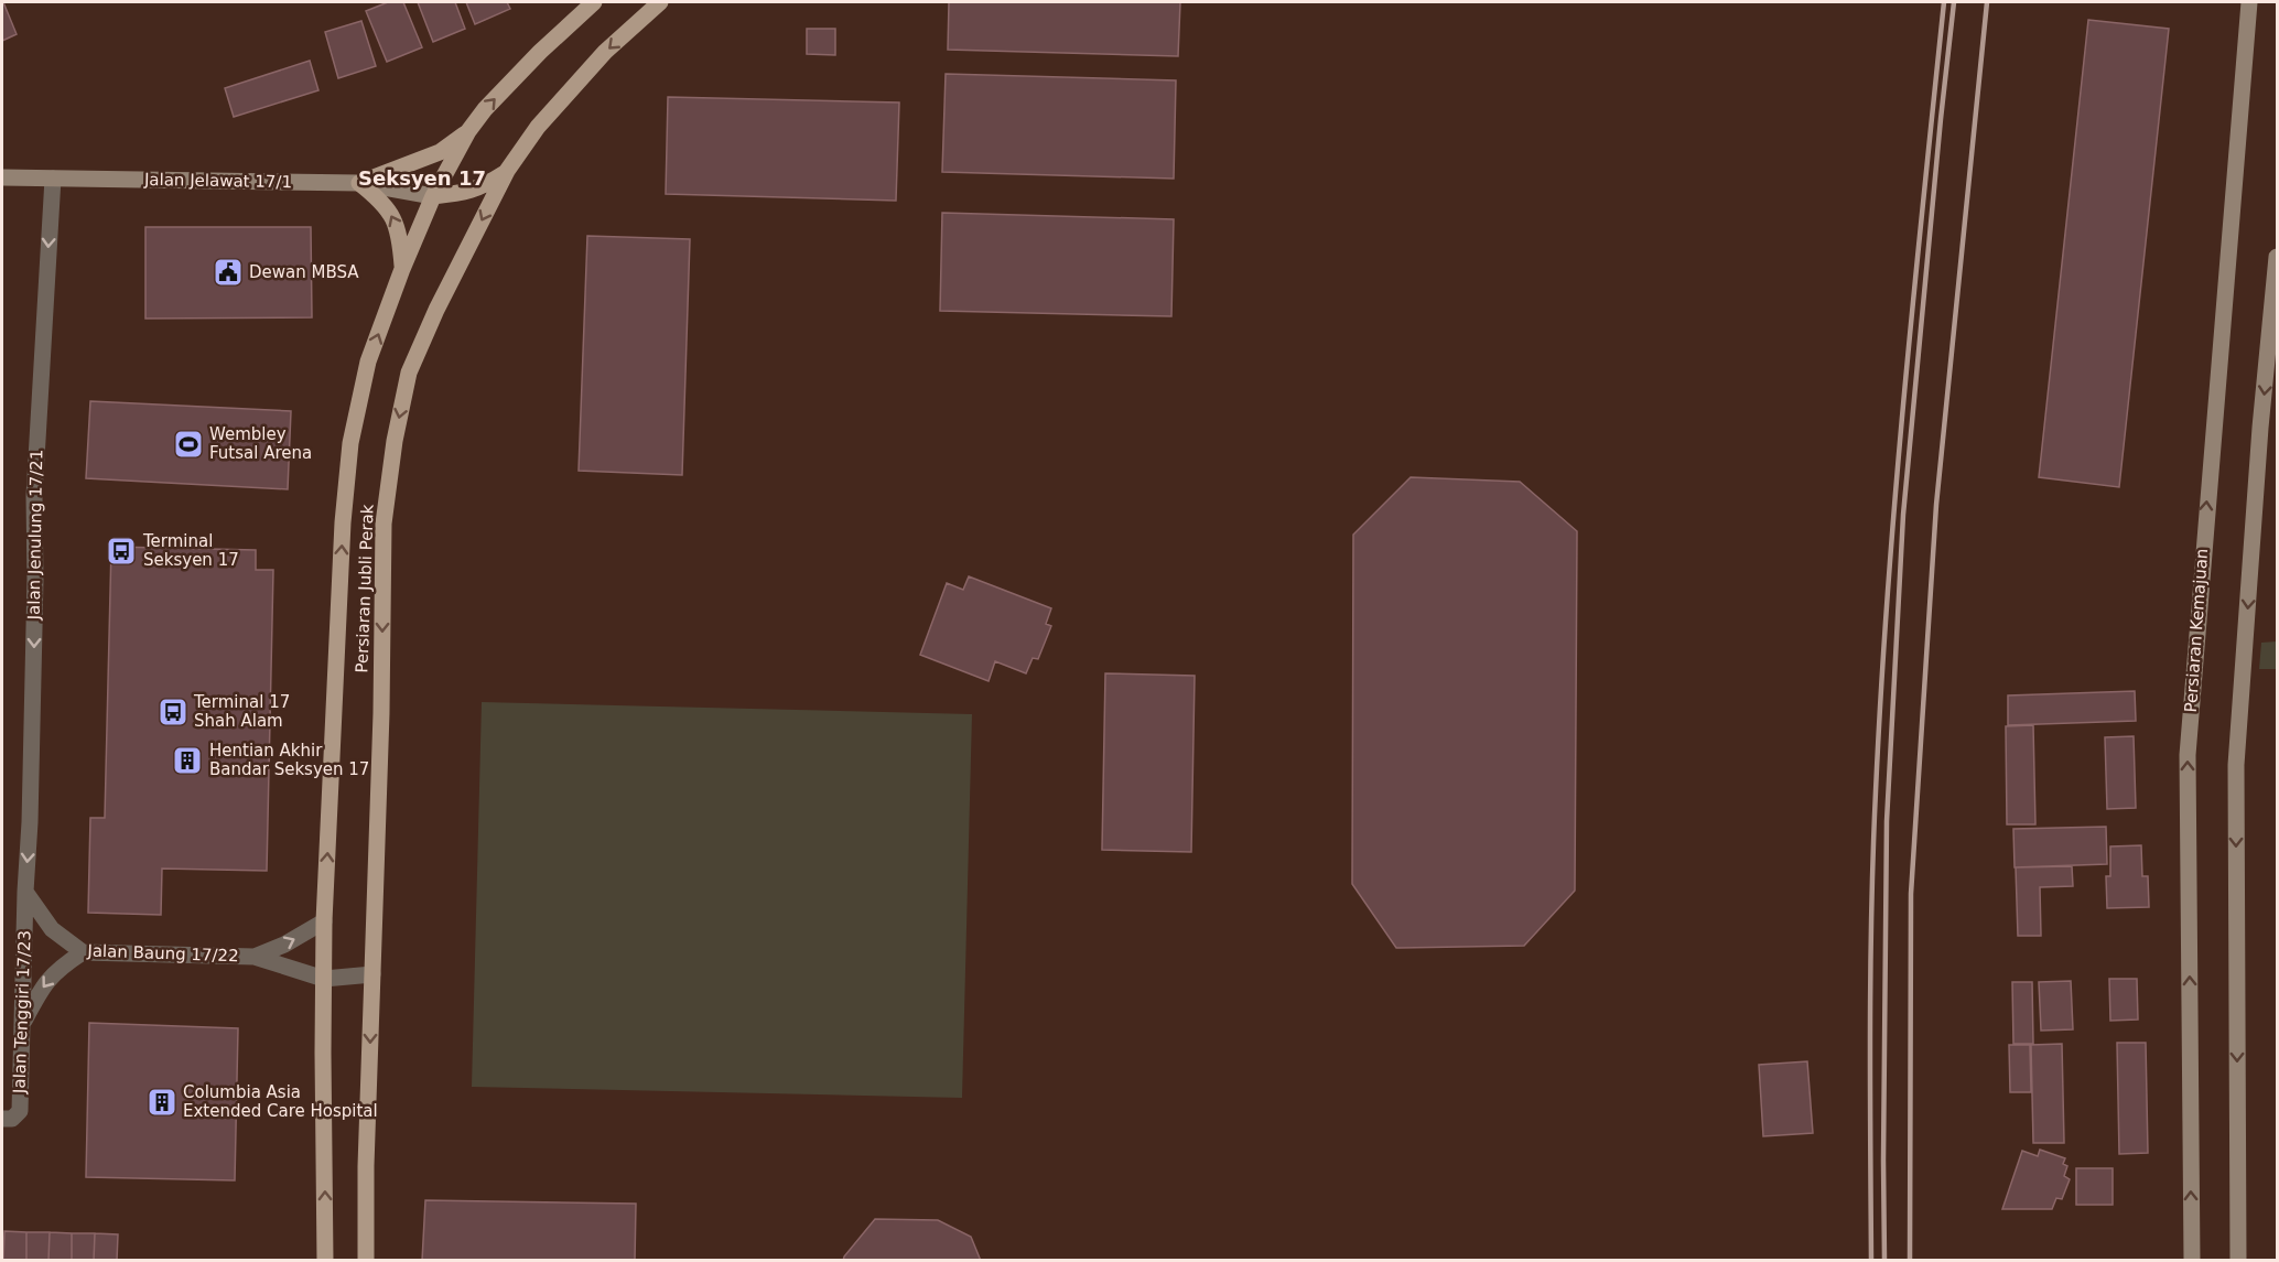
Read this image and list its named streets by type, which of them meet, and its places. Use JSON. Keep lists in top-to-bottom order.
{
  "streets": {
    "main road": ["Jalan Jelawat 17/1", "Persiaran Jubli Perak", "Persiaran Kemajuan"],
    "street": ["Jalan Jenulung 17/21", "Jalan Baung 17/22", "Jalan Tenggiri 17/23"]
  },
  "crossings": [
    ["Jalan Jelawat 17/1", "Jalan Jenulung 17/21"],
    ["Jalan Jelawat 17/1", "Persiaran Jubli Perak"],
    ["Jalan Jenulung 17/21", "Jalan Baung 17/22"],
    ["Jalan Jenulung 17/21", "Jalan Tenggiri 17/23"],
    ["Persiaran Jubli Perak", "Jalan Baung 17/22"],
    ["Jalan Baung 17/22", "Jalan Tenggiri 17/23"]
  ],
  "one_way": ["Jalan Jenulung 17/21"],
  "districts": ["Seksyen 17"],
  "places": {
    "public building": ["Dewan MBSA"],
    "sports": ["Wembley Futsal Arena"],
    "bus stop": ["Terminal Seksyen 17", "Terminal 17 Shah Alam"],
    "building": ["Hentian Akhir Bandar Seksyen 17", "Columbia Asia Extended Care Hospital"]
  }
}
